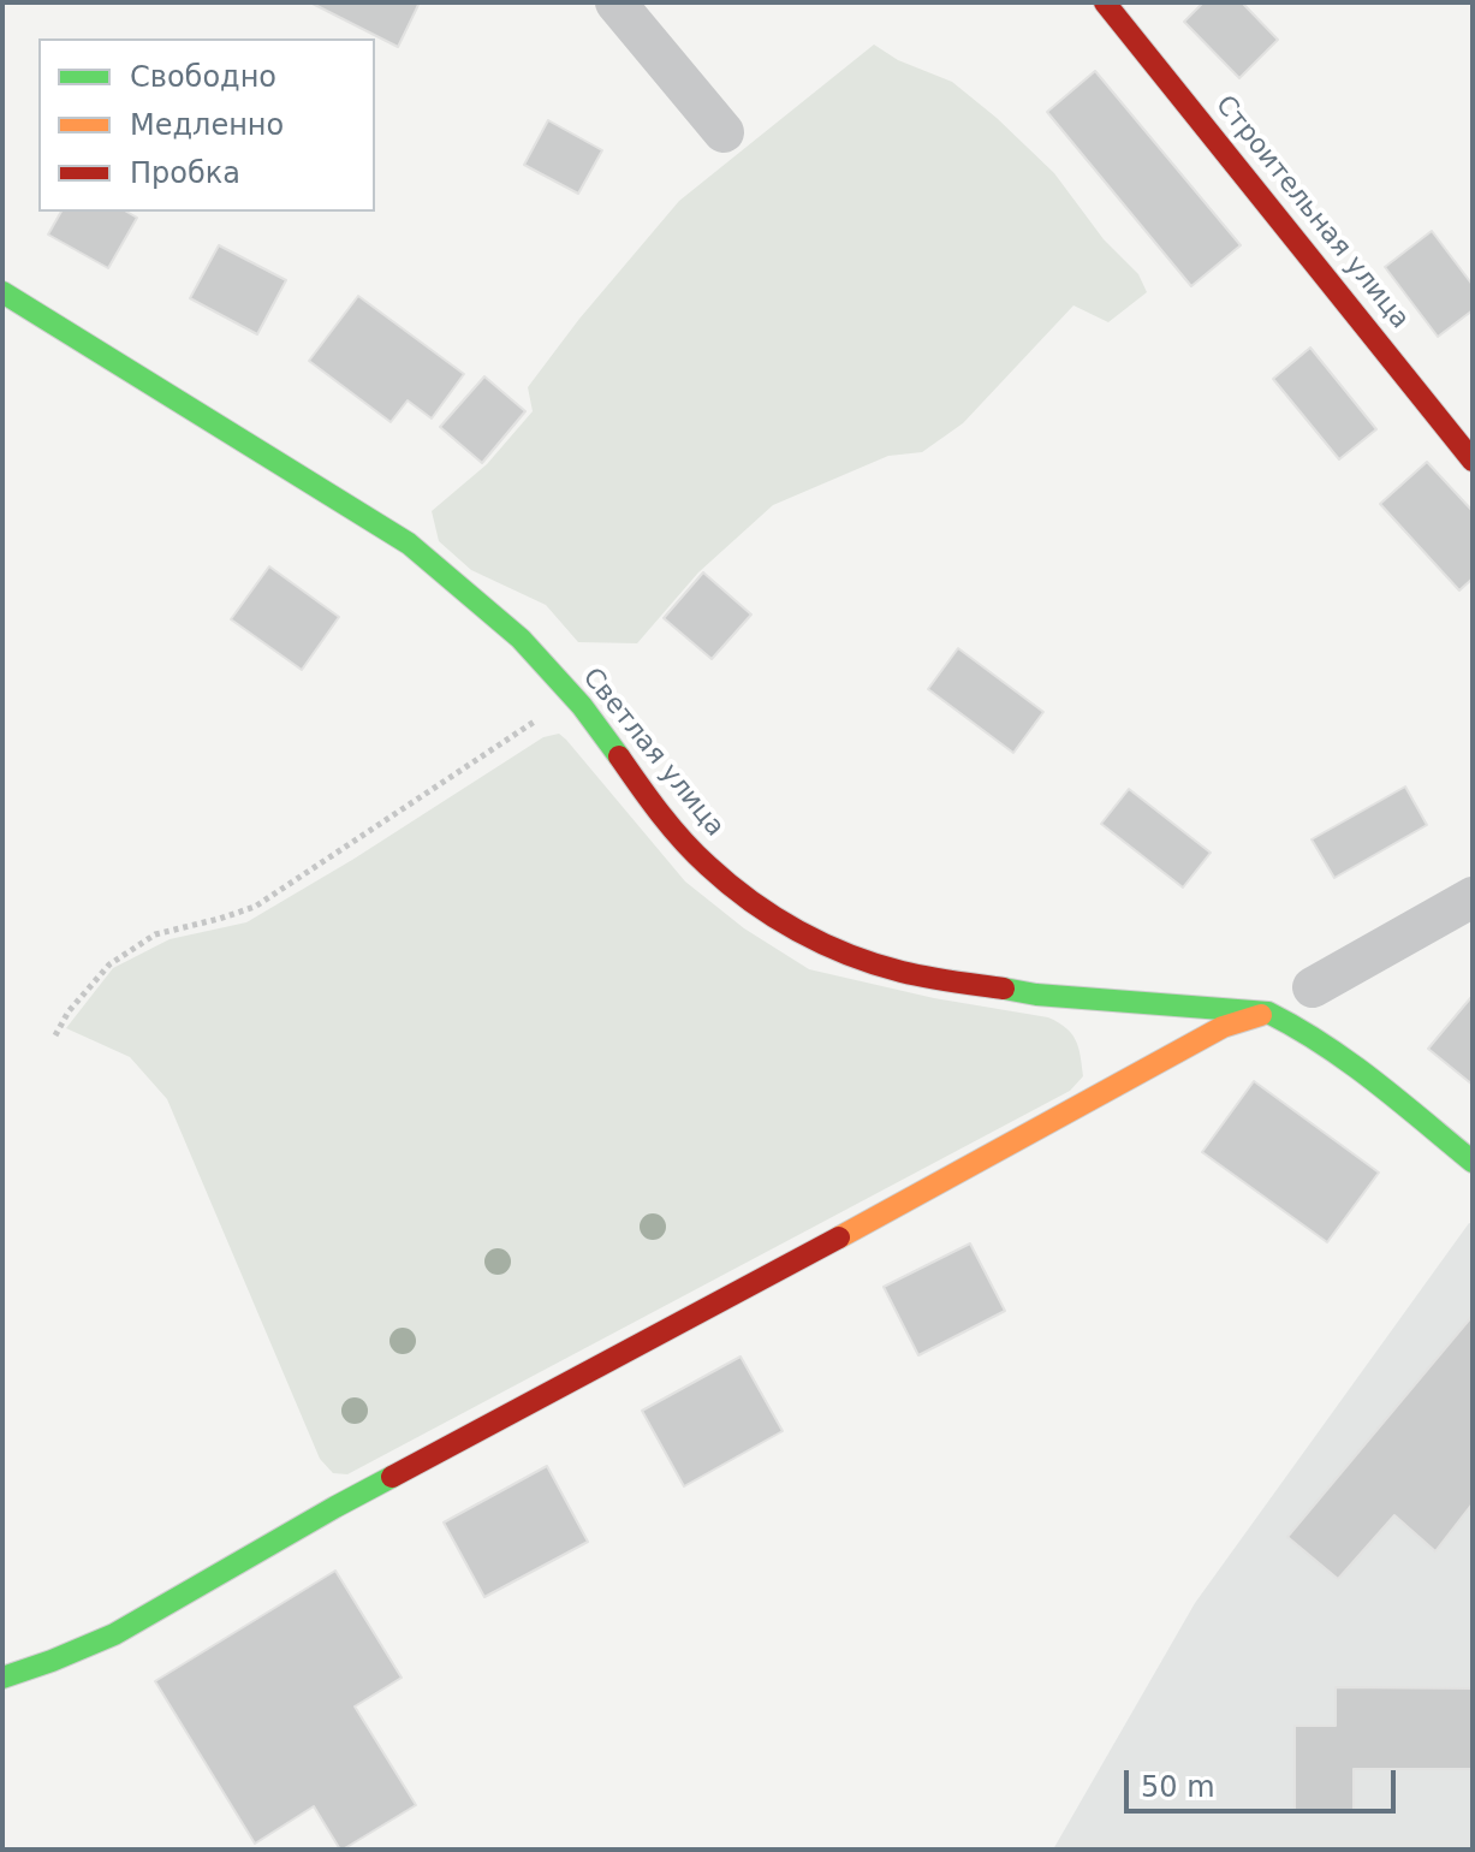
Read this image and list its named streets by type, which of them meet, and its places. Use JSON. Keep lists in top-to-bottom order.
{
  "streets": {
    "street": ["Строительная улица", "Светлая улица"]
  },
  "legend": ["Свободно", "Медленно", "Пробка"],
  "scale_bar": "50 m"
}
